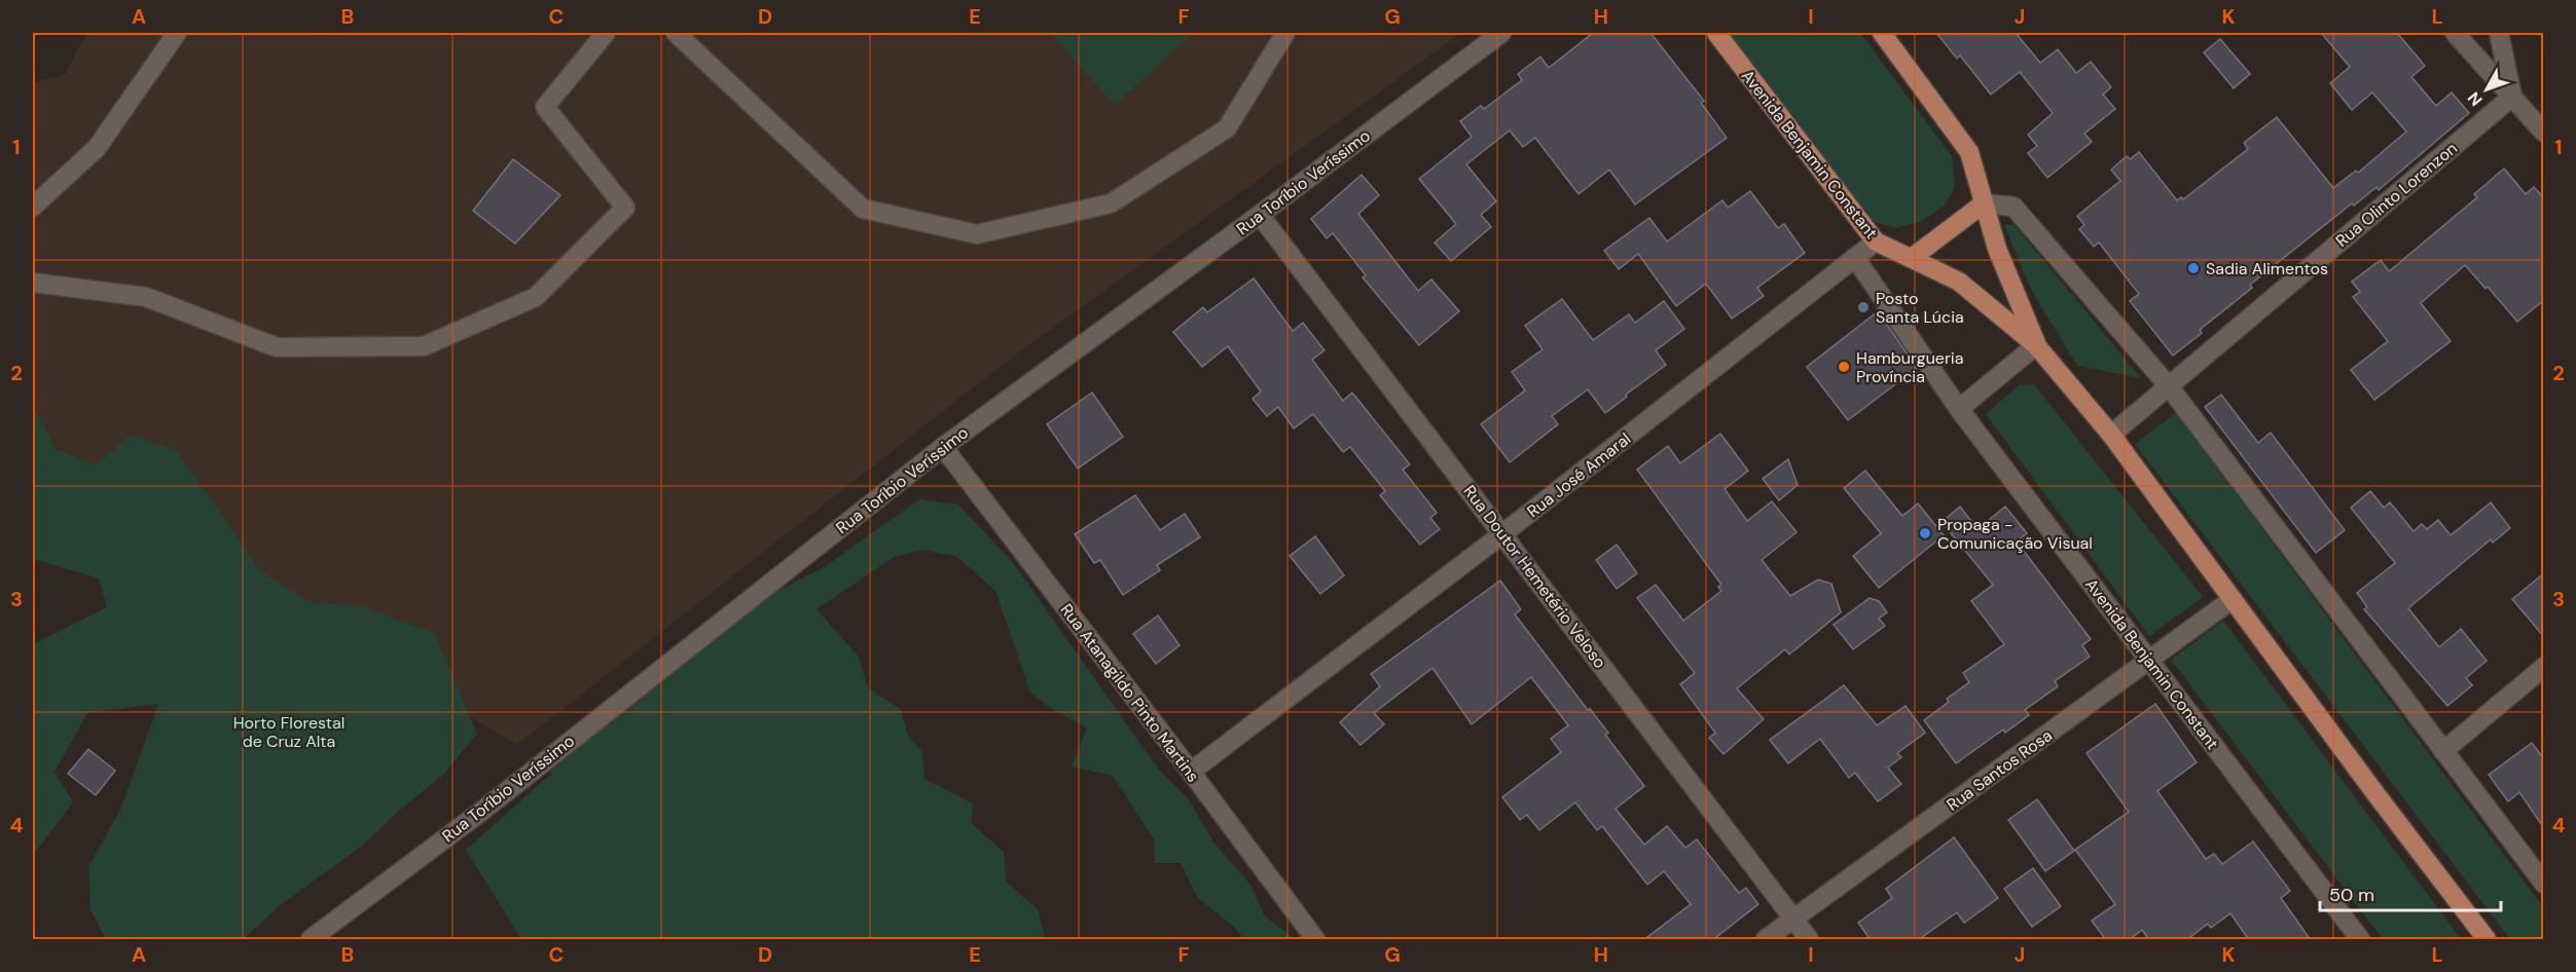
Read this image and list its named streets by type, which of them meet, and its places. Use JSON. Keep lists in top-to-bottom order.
{
  "streets": {
    "main road": ["Avenida Benjamin Constant"],
    "street": [
      "Rua Toríbio Veríssimo",
      "Rua Olinto Lorenzon",
      "Rua José Amaral",
      "Rua Doutor Hemetério Veloso",
      "Rua Atanagildo Pinto Martins",
      "Rua Santos Rosa"
    ]
  },
  "crossings": [
    ["Avenida Benjamin Constant", "Rua Olinto Lorenzon"],
    ["Avenida Benjamin Constant", "Rua José Amaral"],
    ["Avenida Benjamin Constant", "Rua Santos Rosa"],
    ["Rua Toríbio Veríssimo", "Rua Doutor Hemetério Veloso"],
    ["Rua Toríbio Veríssimo", "Rua Atanagildo Pinto Martins"],
    ["Rua José Amaral", "Rua Doutor Hemetério Veloso"],
    ["Rua José Amaral", "Rua Atanagildo Pinto Martins"],
    ["Rua Doutor Hemetério Veloso", "Rua Santos Rosa"]
  ],
  "parks": ["Horto Florestal de Cruz Alta"],
  "places": [
    "Sadia Alimentos",
    "Posto Santa Lúcia",
    "Hamburgueria Província",
    "Propaga - Comunicação Visual"
  ],
  "scale_bar": "50 m",
  "north": "bottom left",
  "grid": {
    "columns": [
      "A",
      "B",
      "C",
      "D",
      "E",
      "F",
      "G",
      "H",
      "I",
      "J",
      "K",
      "L"
    ],
    "rows": [
      "1",
      "2",
      "3",
      "4"
    ]
  }
}
